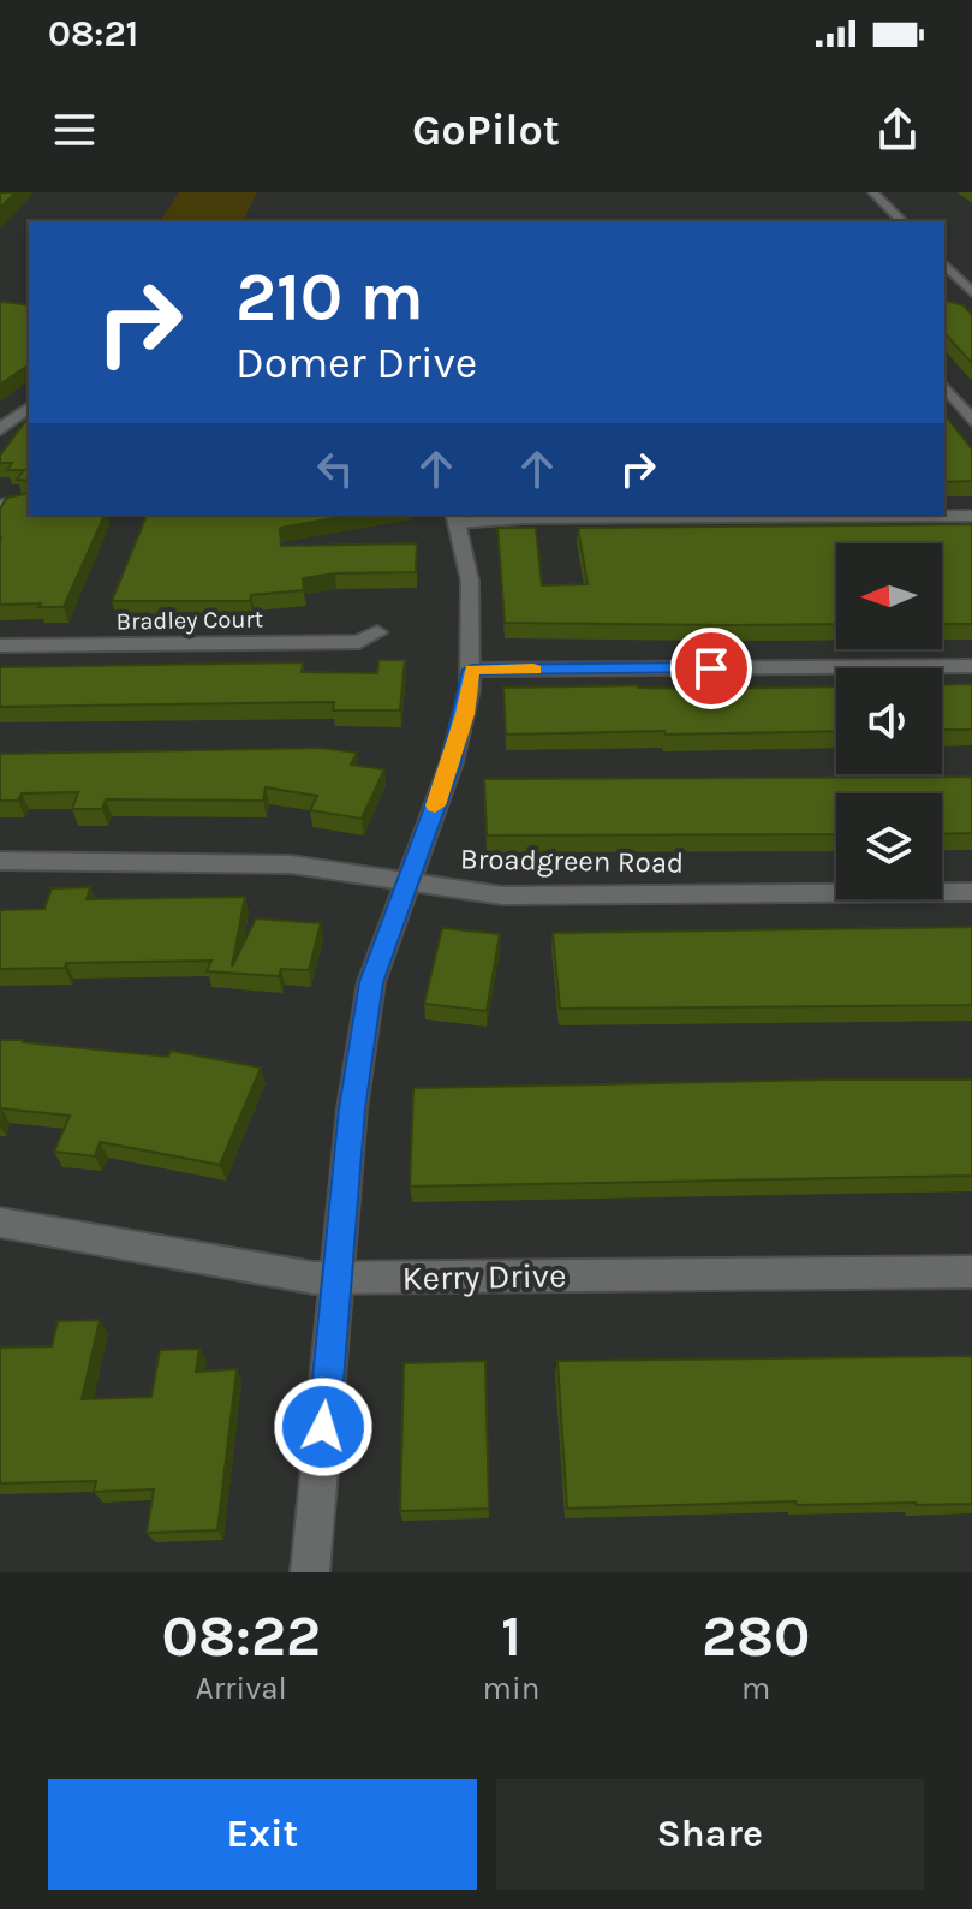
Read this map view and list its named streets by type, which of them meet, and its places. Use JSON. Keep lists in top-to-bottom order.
{
  "streets": {
    "street": ["Bradley Court", "Broadgreen Road", "Kerry Drive"]
  },
  "north": "left",
  "page": {
    "status": "08:21",
    "header": "GoPilot",
    "turn": ["210 m", "Domer Drive"],
    "eta": [
      "08:22",
      "Arrival",
      "1",
      "min",
      "280",
      "m"
    ],
    "buttons": ["Exit", "Share"]
  }
}
